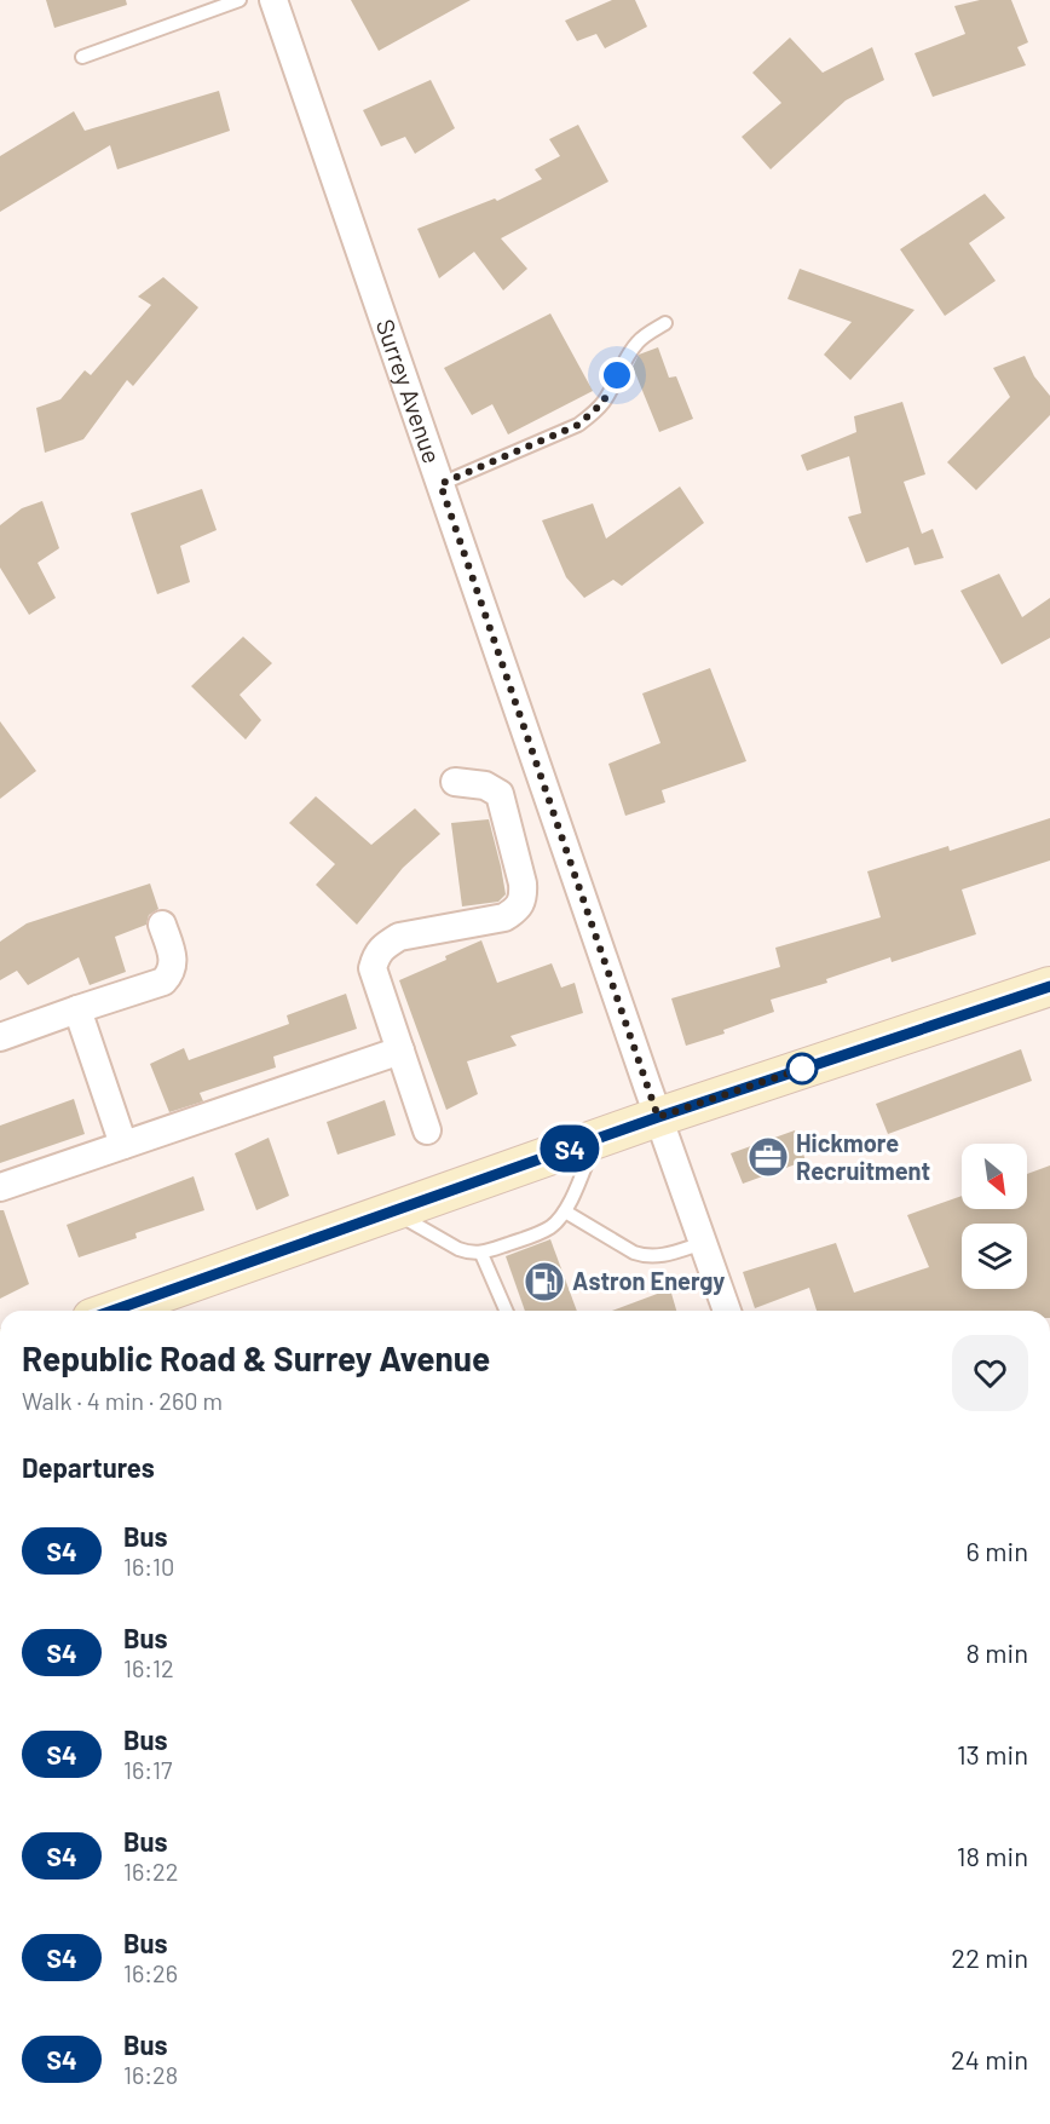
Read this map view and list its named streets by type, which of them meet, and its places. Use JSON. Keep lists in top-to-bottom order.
{
  "streets": {
    "street": ["Surrey Avenue"]
  },
  "places": {
    "office": ["Hickmore Recruitment"],
    "fuel station": ["Astron Energy"]
  },
  "lines": ["bus line S4"],
  "north": "bottom right",
  "page": {
    "on_map": "S4",
    "heading": [
      ["Republic Road & Surrey Avenue", "Walk · 4 min · 260 m"],
      "Departures"
    ],
    "list": [
      {
        "mark": "S4",
        "name": "Bus",
        "note": "16:10",
        "value": "6 min"
      },
      {
        "mark": "S4",
        "name": "Bus",
        "note": "16:12",
        "value": "8 min"
      },
      {
        "mark": "S4",
        "name": "Bus",
        "note": "16:17",
        "value": "13 min"
      },
      {
        "mark": "S4",
        "name": "Bus",
        "note": "16:22",
        "value": "18 min"
      },
      {
        "mark": "S4",
        "name": "Bus",
        "note": "16:26",
        "value": "22 min"
      },
      {
        "mark": "S4",
        "name": "Bus",
        "note": "16:28",
        "value": "24 min"
      }
    ]
  }
}
